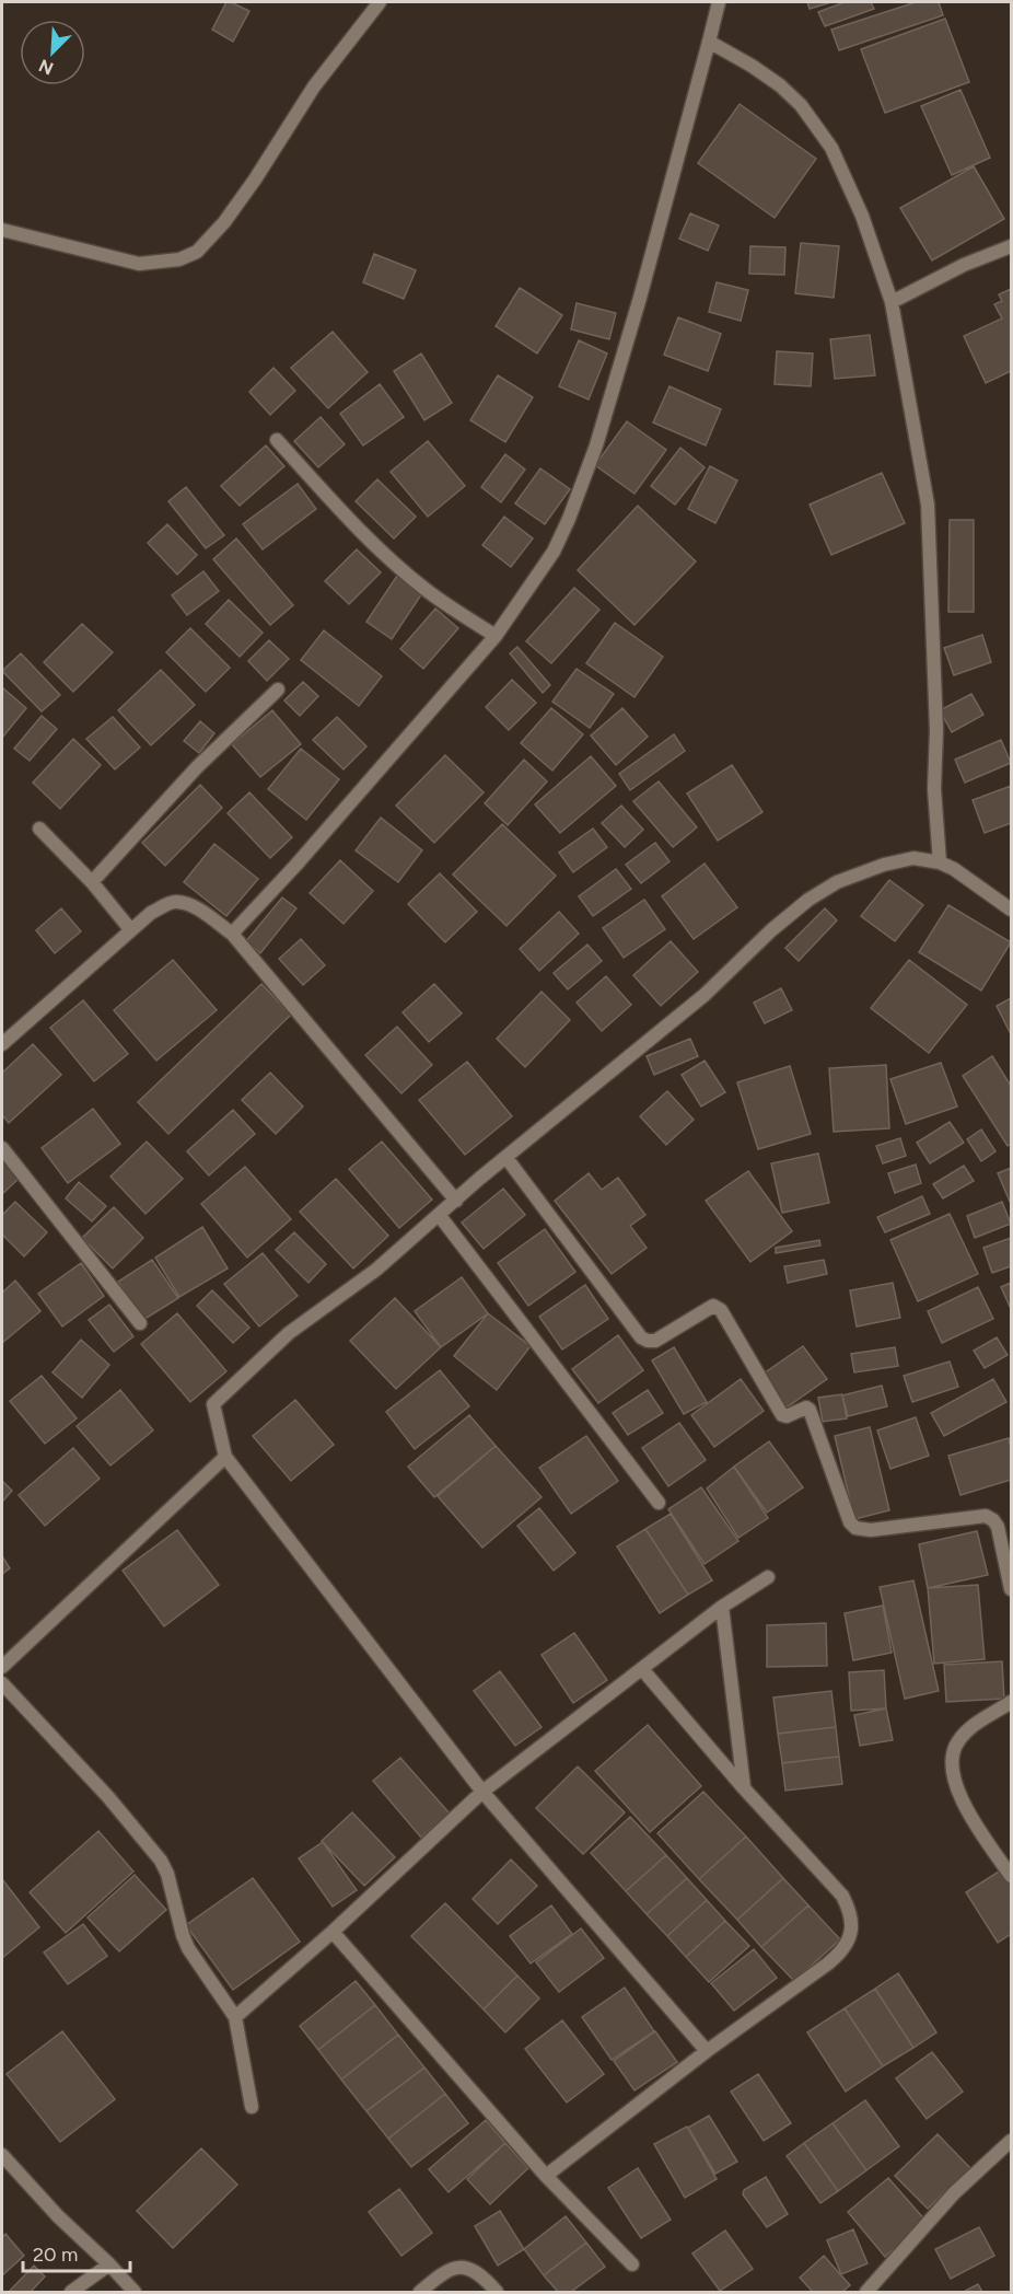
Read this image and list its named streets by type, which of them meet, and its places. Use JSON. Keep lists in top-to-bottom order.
{
  "scale_bar": "20 m",
  "north": "bottom left"
}
